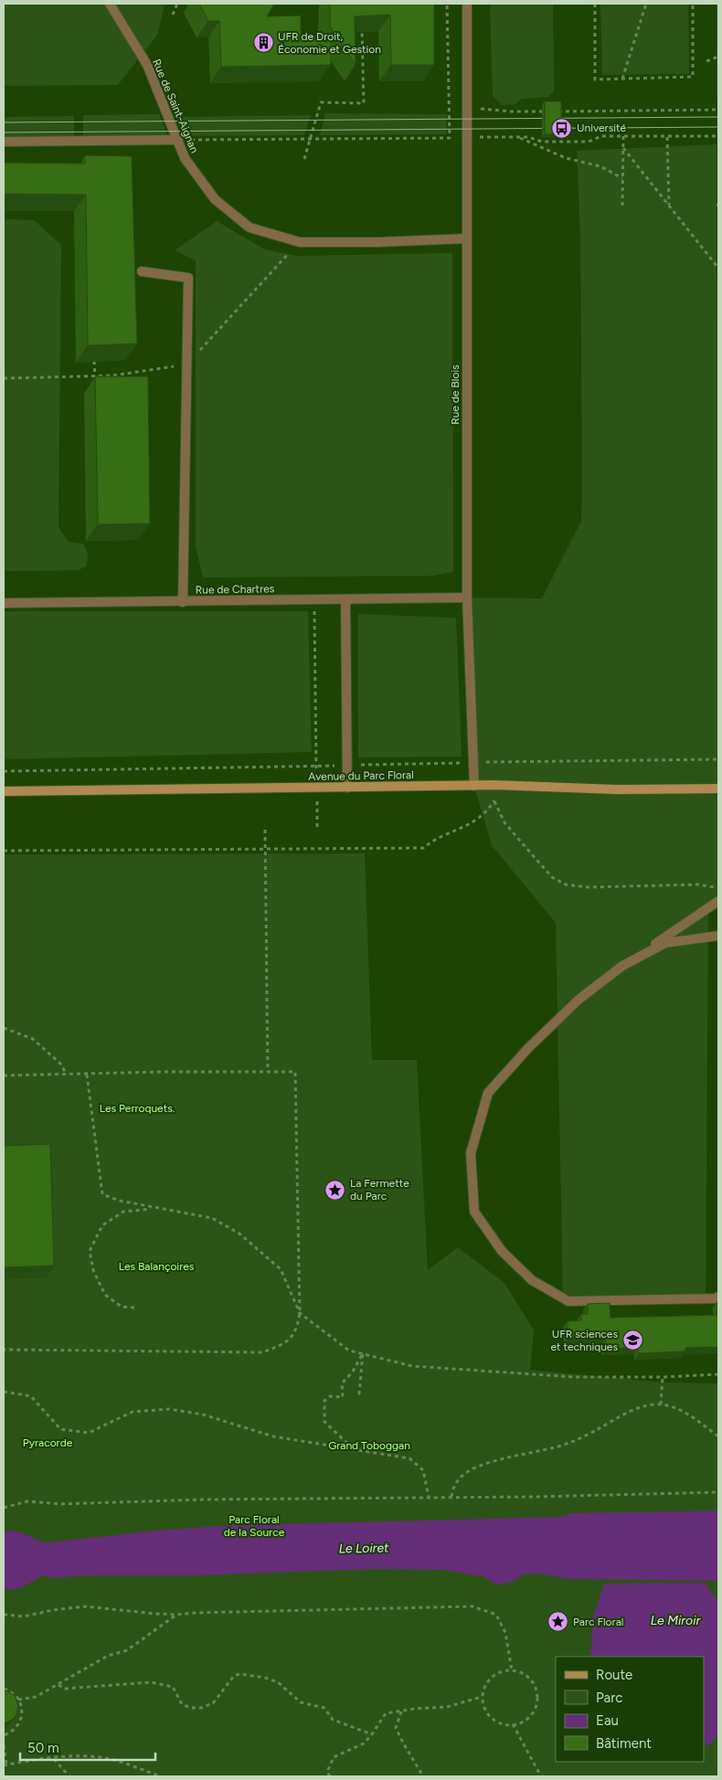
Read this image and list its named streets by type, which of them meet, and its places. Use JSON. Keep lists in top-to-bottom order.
{
  "streets": {
    "main road": ["Avenue du Parc Floral"],
    "street": ["Rue de Saint-Aignan", "Rue de Blois", "Rue de Chartres"]
  },
  "crossings": [
    ["Rue de Saint-Aignan", "Rue de Blois"],
    ["Rue de Blois", "Rue de Chartres"],
    ["Rue de Blois", "Avenue du Parc Floral"]
  ],
  "water": ["Le Loiret", "Le Miroir"],
  "parks": [
    "Les Perroquets.",
    "Les Balançoires",
    "Pyracorde",
    "Grand Toboggan",
    "Parc Floral de la Source"
  ],
  "places": {
    "building": ["UFR de Droit, Économie et Gestion"],
    "bus stop": ["Université"],
    "place": ["La Fermette du Parc", "Parc Floral"],
    "school or university": ["UFR sciences et techniques"]
  },
  "legend": [
    "Route",
    "Parc",
    "Eau",
    "Bâtiment"
  ],
  "scale_bar": "50 m"
}
